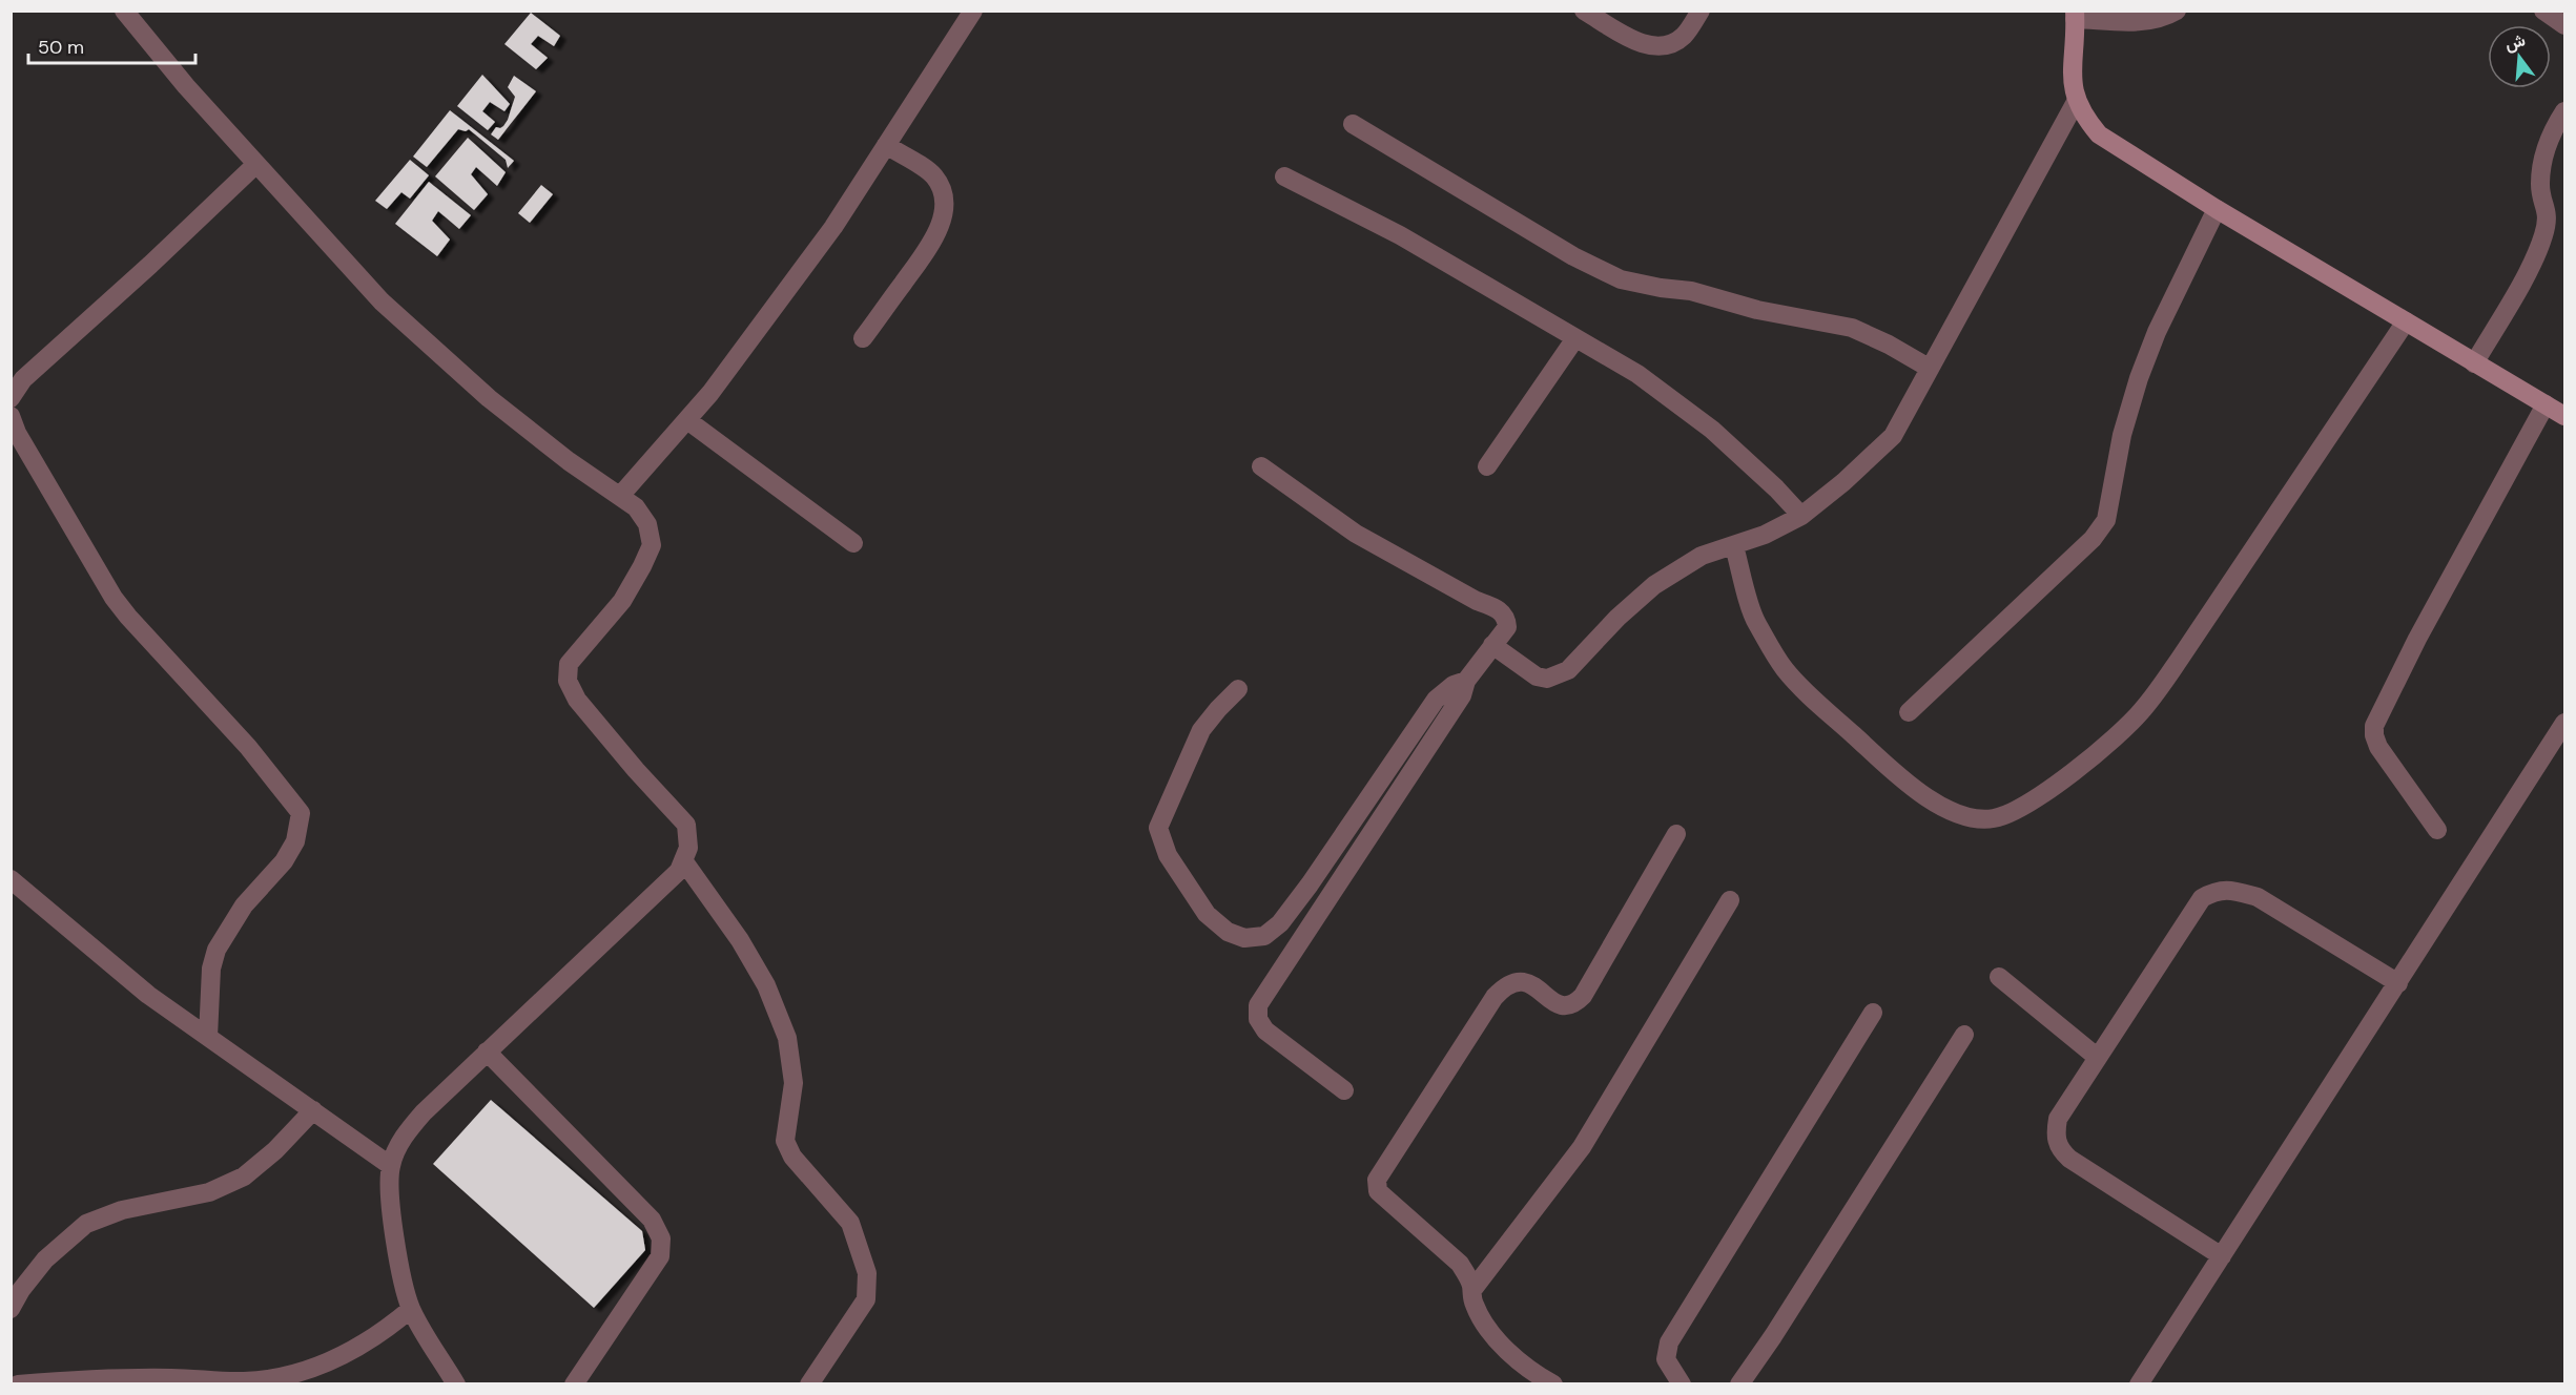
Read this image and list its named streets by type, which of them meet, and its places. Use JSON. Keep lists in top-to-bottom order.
{
  "scale_bar": "50 m",
  "north": "top"
}
